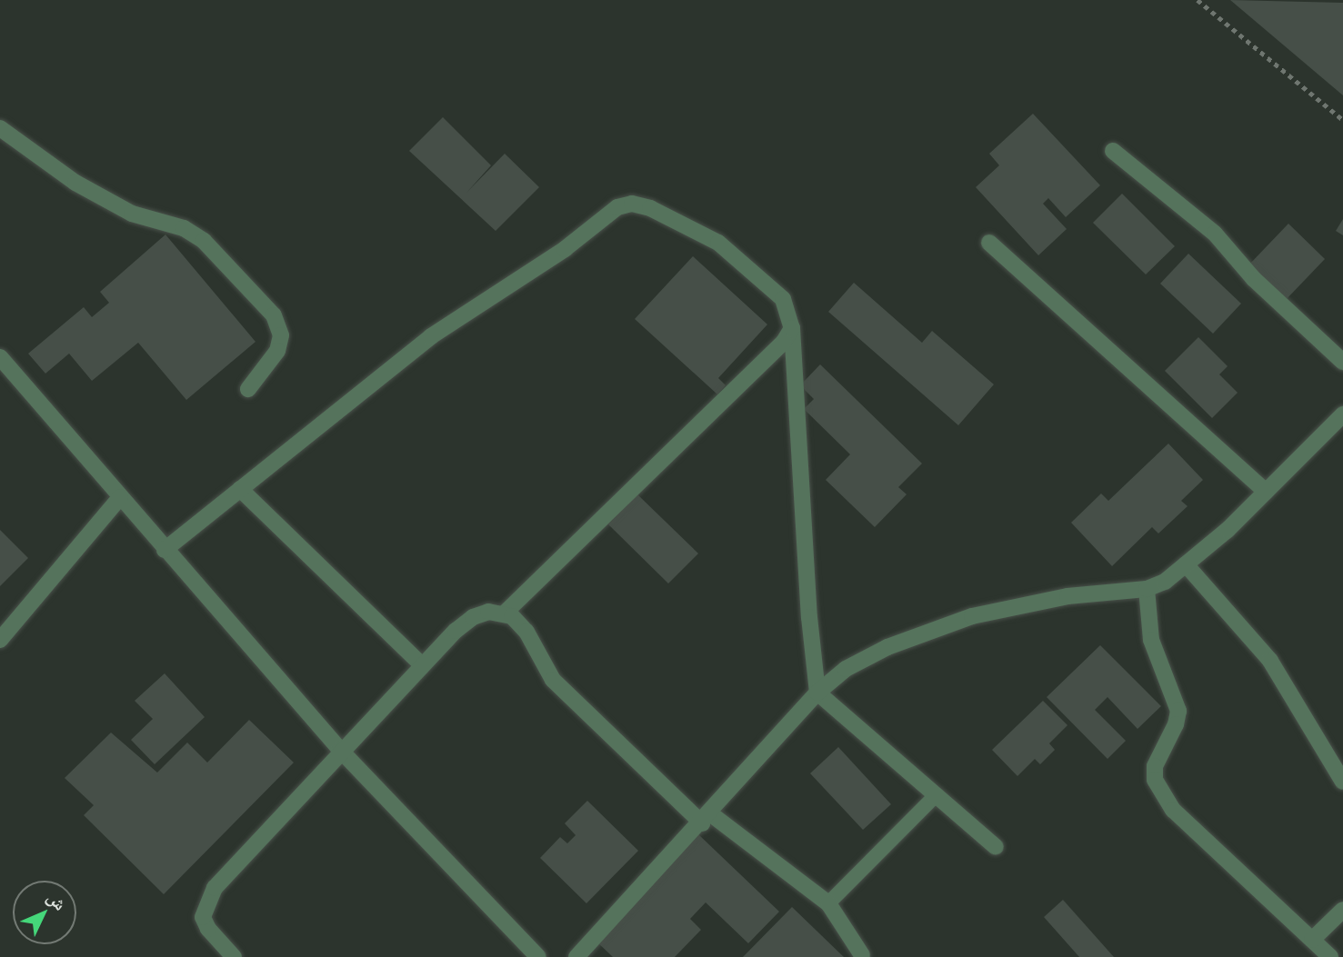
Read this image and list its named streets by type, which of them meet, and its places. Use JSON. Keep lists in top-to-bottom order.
{
  "north": "top right"
}
